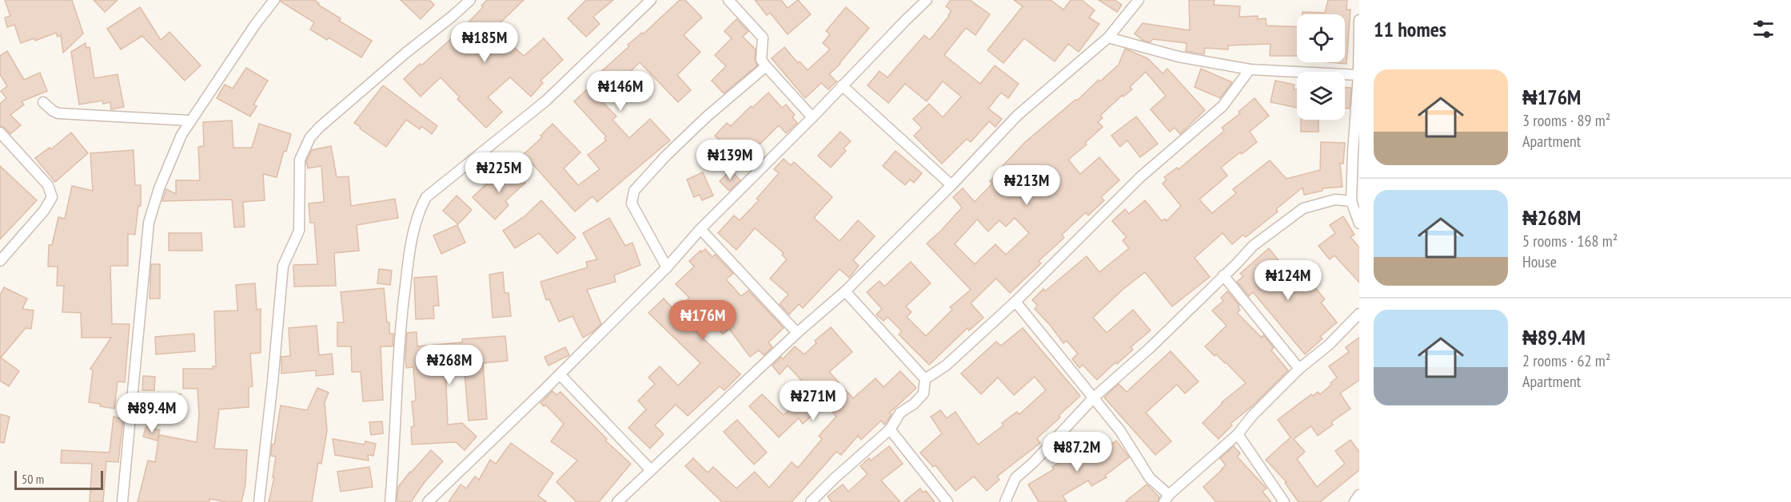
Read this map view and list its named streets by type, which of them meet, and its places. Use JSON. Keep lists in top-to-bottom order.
{
  "scale_bar": "50 m",
  "page": {
    "heading": "11 homes",
    "price": [
      "₦185M",
      "₦146M",
      "₦139M",
      "₦225M",
      "₦213M",
      "₦124M",
      "₦176M",
      "₦268M",
      "₦271M",
      "₦89.4M",
      "₦87.2M"
    ],
    "list": [
      {
        "name": "₦176M",
        "note": "3 rooms · 89 m² · Apartment"
      },
      {
        "name": "₦268M",
        "note": "5 rooms · 168 m² · House"
      },
      {
        "name": "₦89.4M",
        "note": "2 rooms · 62 m² · Apartment"
      }
    ],
    "scale": "50 m"
  }
}
